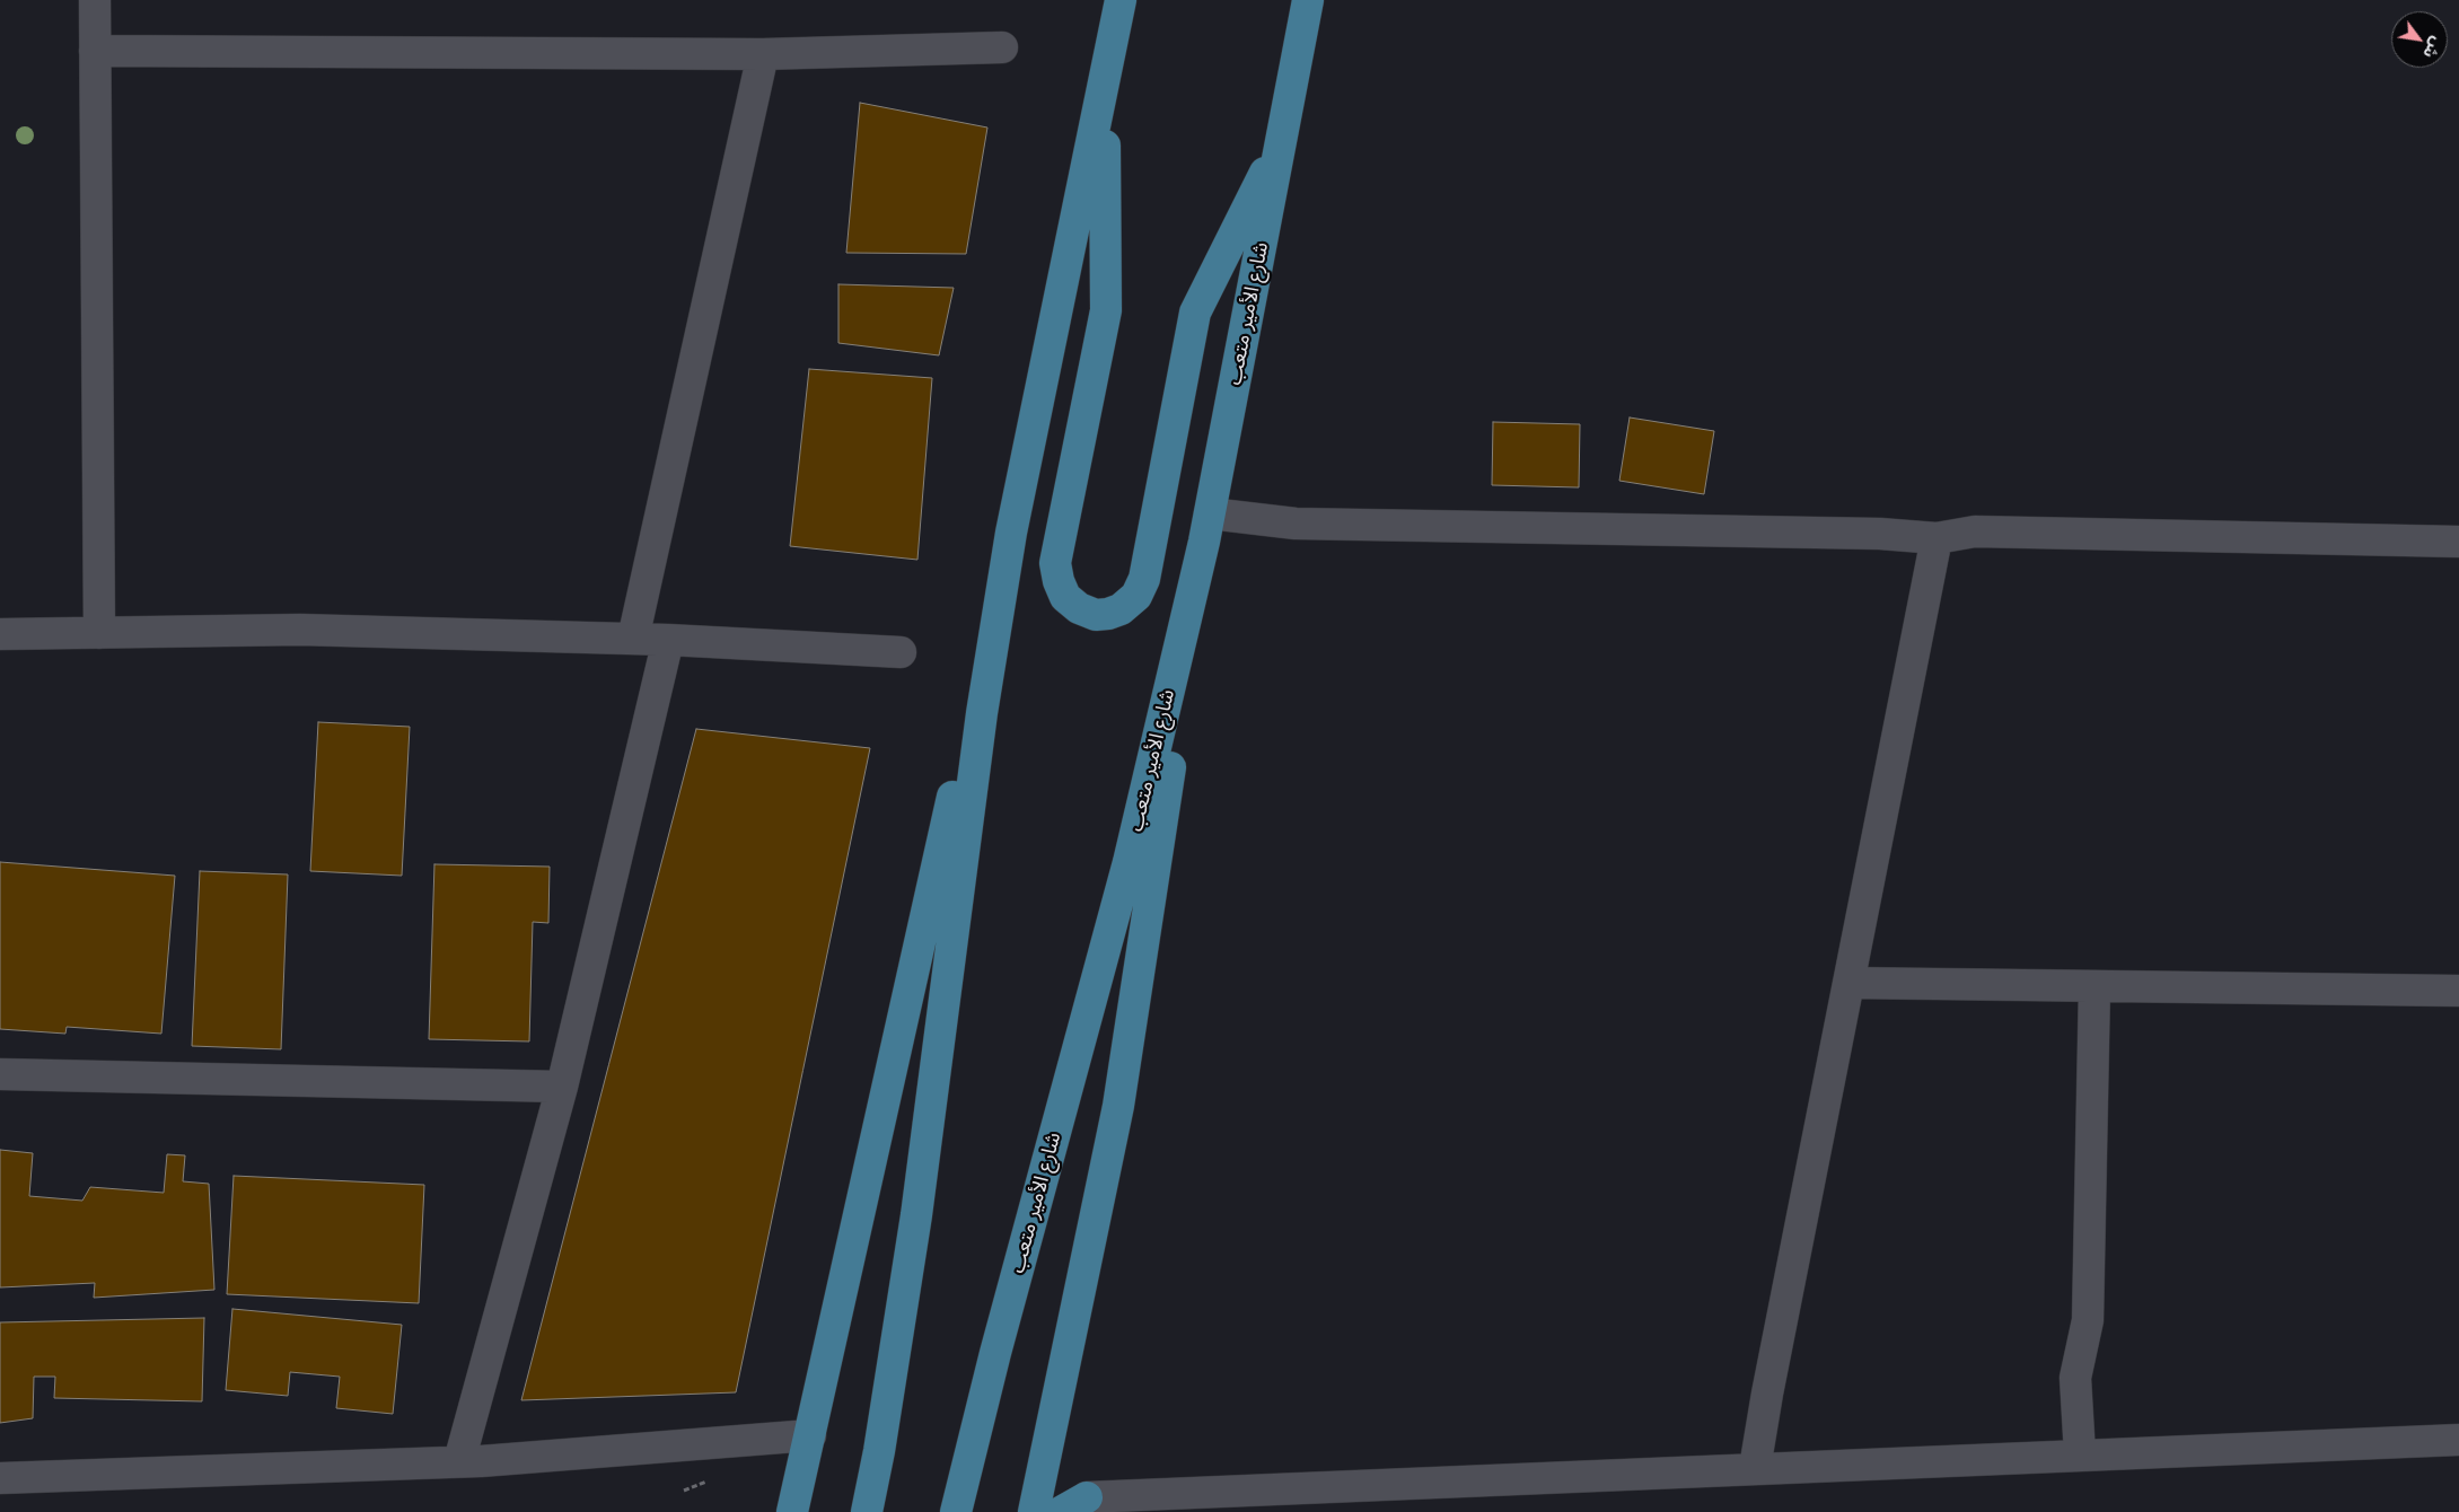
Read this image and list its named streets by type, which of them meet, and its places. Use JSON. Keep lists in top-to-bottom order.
{
  "streets": {
    "main road": ["شارع الأمير متعب"]
  },
  "north": "bottom right"
}
